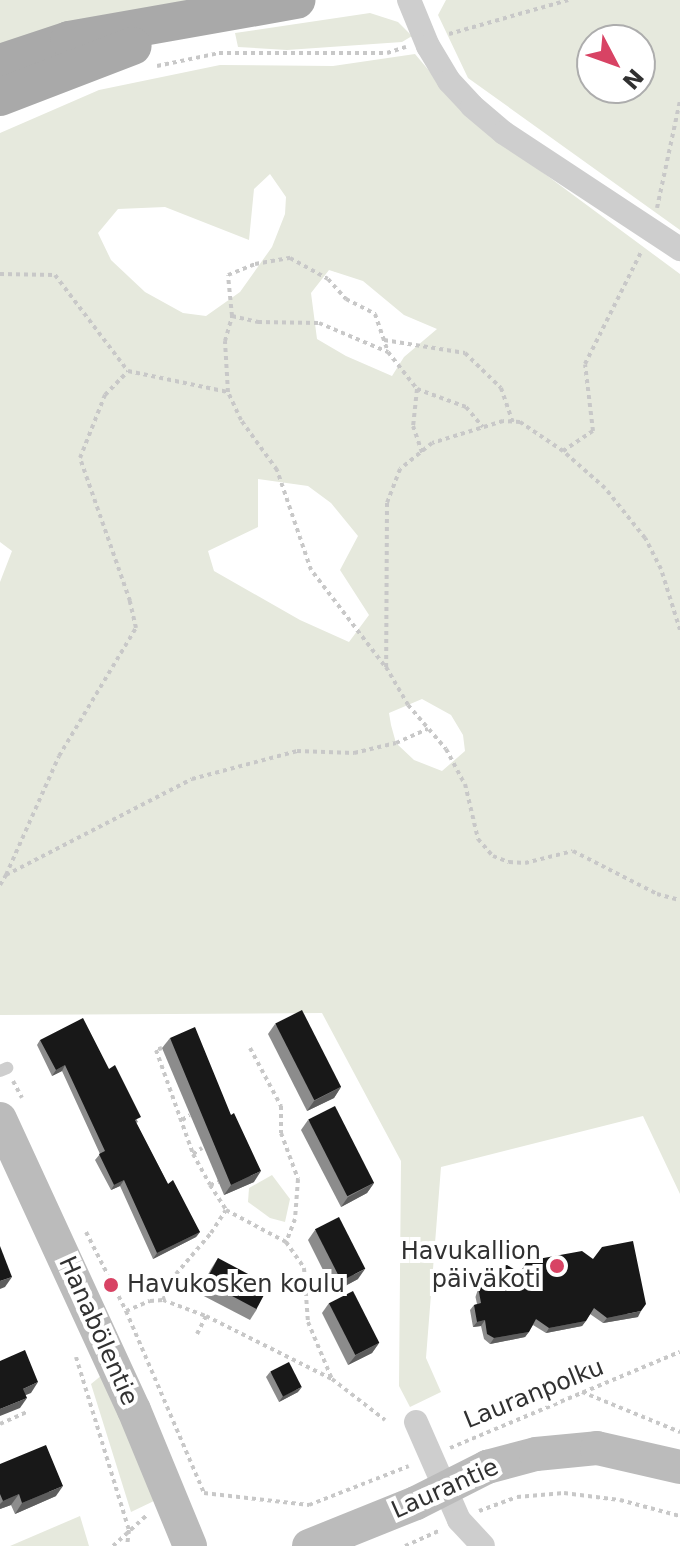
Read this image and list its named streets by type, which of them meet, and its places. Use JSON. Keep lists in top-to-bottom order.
{
  "streets": {
    "main road": ["Hanabölentie", "Laurantie"],
    "path": ["Lauranpolku"]
  },
  "places": ["Havukallion päiväkoti", "Havukosken koulu"],
  "north": "bottom right"
}
